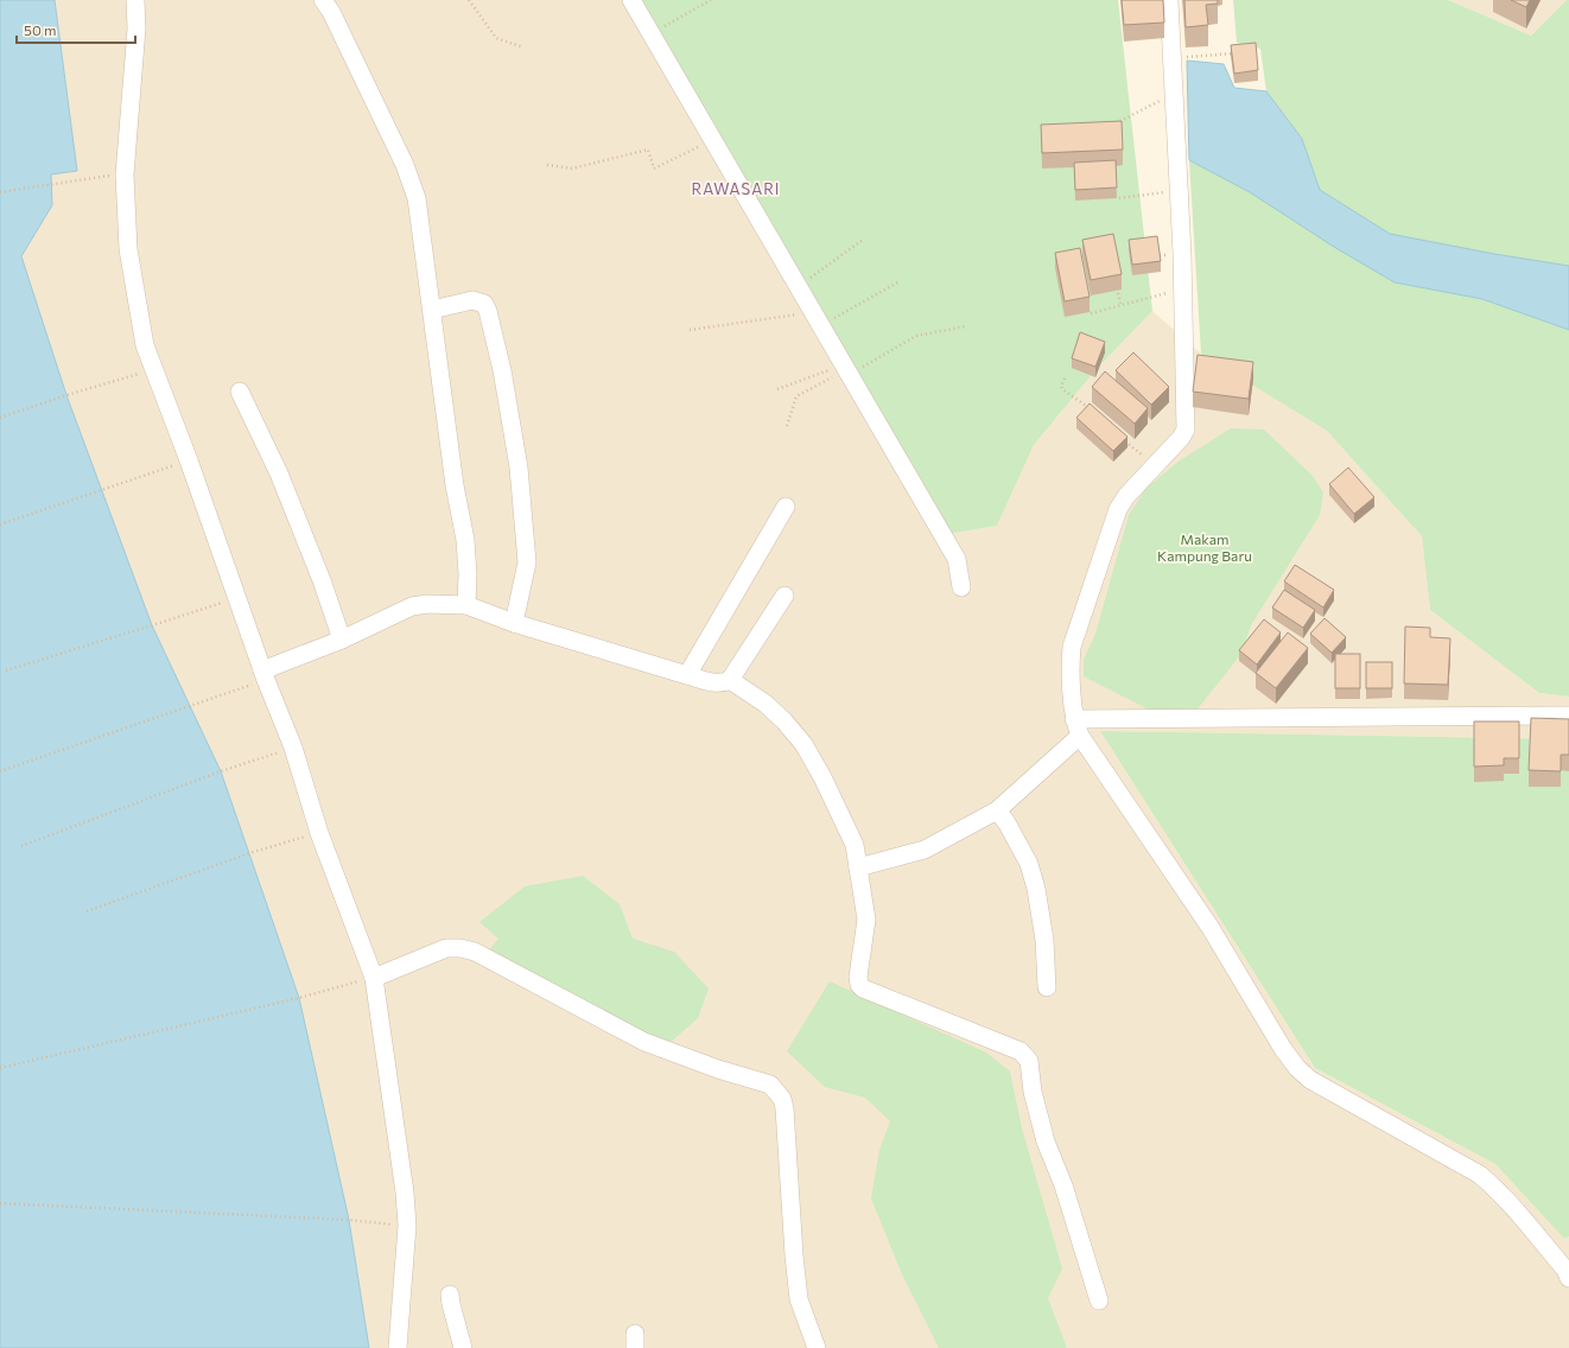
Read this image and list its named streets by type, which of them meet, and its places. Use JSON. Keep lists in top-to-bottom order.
{
  "districts": ["RAWASARI"],
  "parks": ["Makam Kampung Baru"],
  "scale_bar": "50 m"
}
